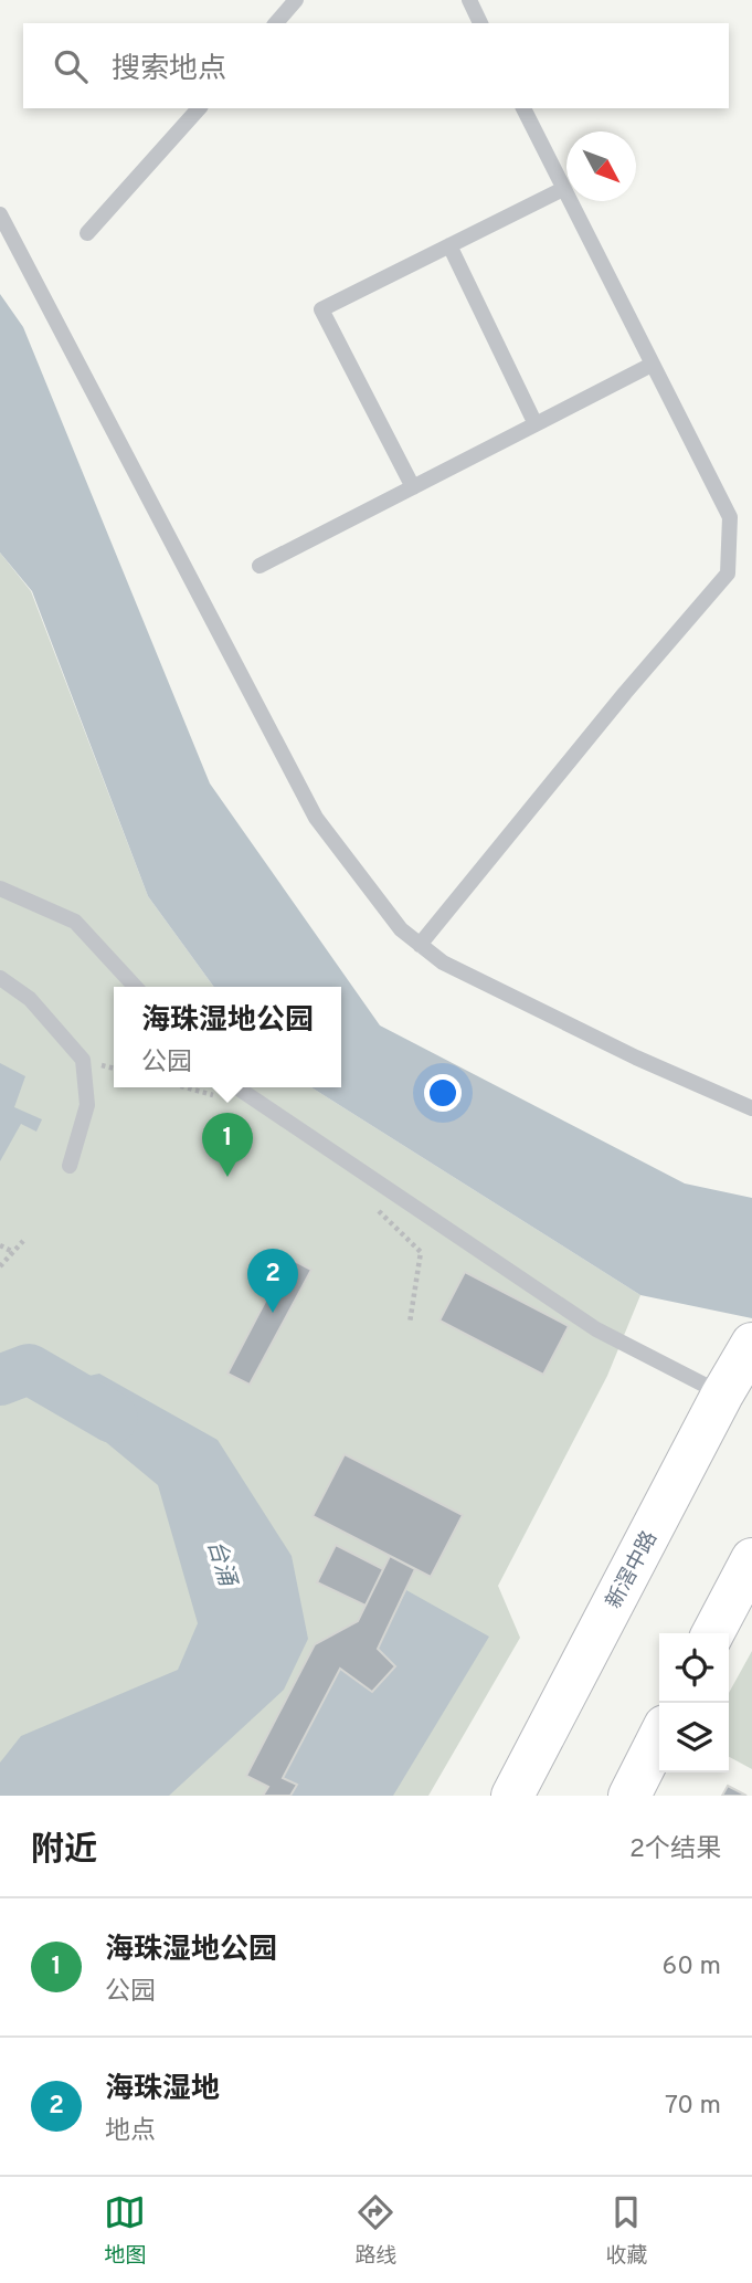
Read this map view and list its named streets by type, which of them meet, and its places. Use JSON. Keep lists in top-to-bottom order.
{
  "streets": {
    "highway": ["新滘中路"]
  },
  "water": ["台涌"],
  "north": "bottom right",
  "page": {
    "search": "搜索地点",
    "popup": ["海珠湿地公园", "公园"],
    "pins": ["1", "2"],
    "heading": ["附近", "2个结果"],
    "list": [
      {
        "mark": "1",
        "name": "海珠湿地公园",
        "note": "公园",
        "value": "60 m"
      },
      {
        "mark": "2",
        "name": "海珠湿地",
        "note": "地点",
        "value": "70 m"
      }
    ],
    "nav": ["地图", "路线", "收藏"]
  }
}
